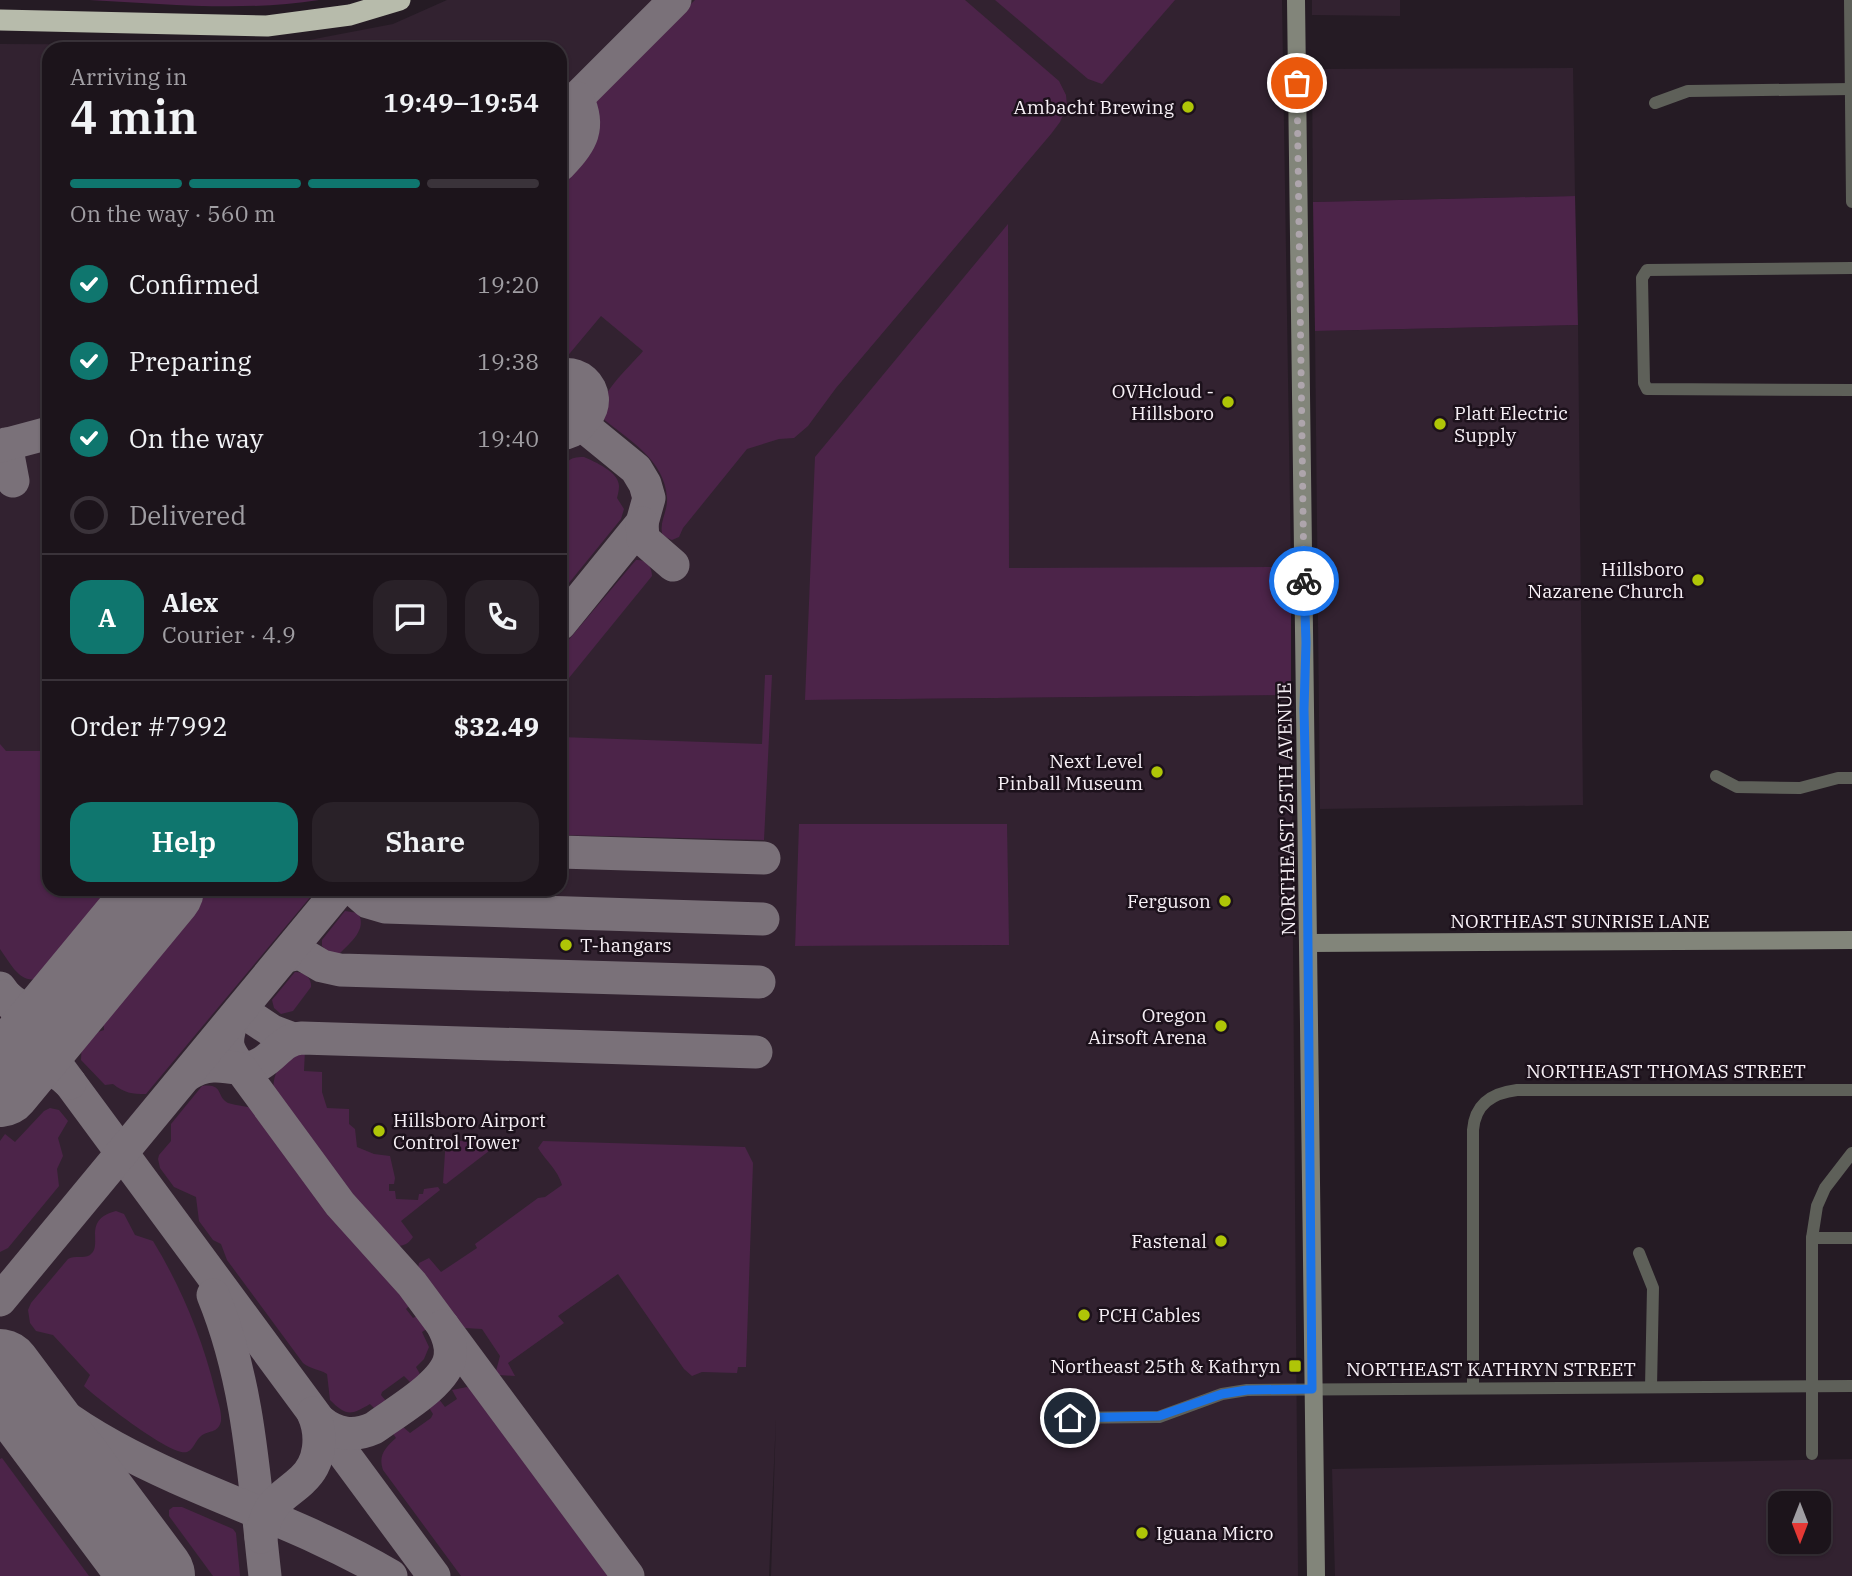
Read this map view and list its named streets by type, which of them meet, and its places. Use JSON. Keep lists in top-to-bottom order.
{
  "streets": {
    "main road": ["NORTHEAST 25TH AVENUE", "NORTHEAST SUNRISE LANE"],
    "street": ["NORTHEAST THOMAS STREET", "NORTHEAST KATHRYN STREET"]
  },
  "crossings": [
    ["NORTHEAST 25TH AVENUE", "NORTHEAST SUNRISE LANE"],
    ["NORTHEAST 25TH AVENUE", "NORTHEAST KATHRYN STREET"],
    ["NORTHEAST THOMAS STREET", "NORTHEAST KATHRYN STREET"]
  ],
  "places": {
    "other": [
      "Ambacht Brewing",
      "OVHcloud - Hillsboro",
      "Platt Electric Supply",
      "Hillsboro Nazarene Church",
      "Next Level Pinball Museum",
      "Ferguson",
      "T-hangars",
      "Oregon Airsoft Arena",
      "Hillsboro Airport Control Tower",
      "Fastenal",
      "PCH Cables",
      "Iguana Micro"
    ],
    "transit": ["Northeast 25th & Kathryn"]
  },
  "north": "bottom",
  "page": {
    "heading": ["4 min", "Arriving in", "19:49–19:54"],
    "panel": [
      "Alex",
      "Courier · 4.9",
      "Order #7992",
      "$32.49"
    ],
    "bar": "On the way · 560 m",
    "list": [
      ["Confirmed", "19:20"],
      ["Preparing", "19:38"],
      ["On the way", "19:40"],
      "Delivered"
    ],
    "round": "A",
    "buttons": ["Help", "Share"]
  }
}
